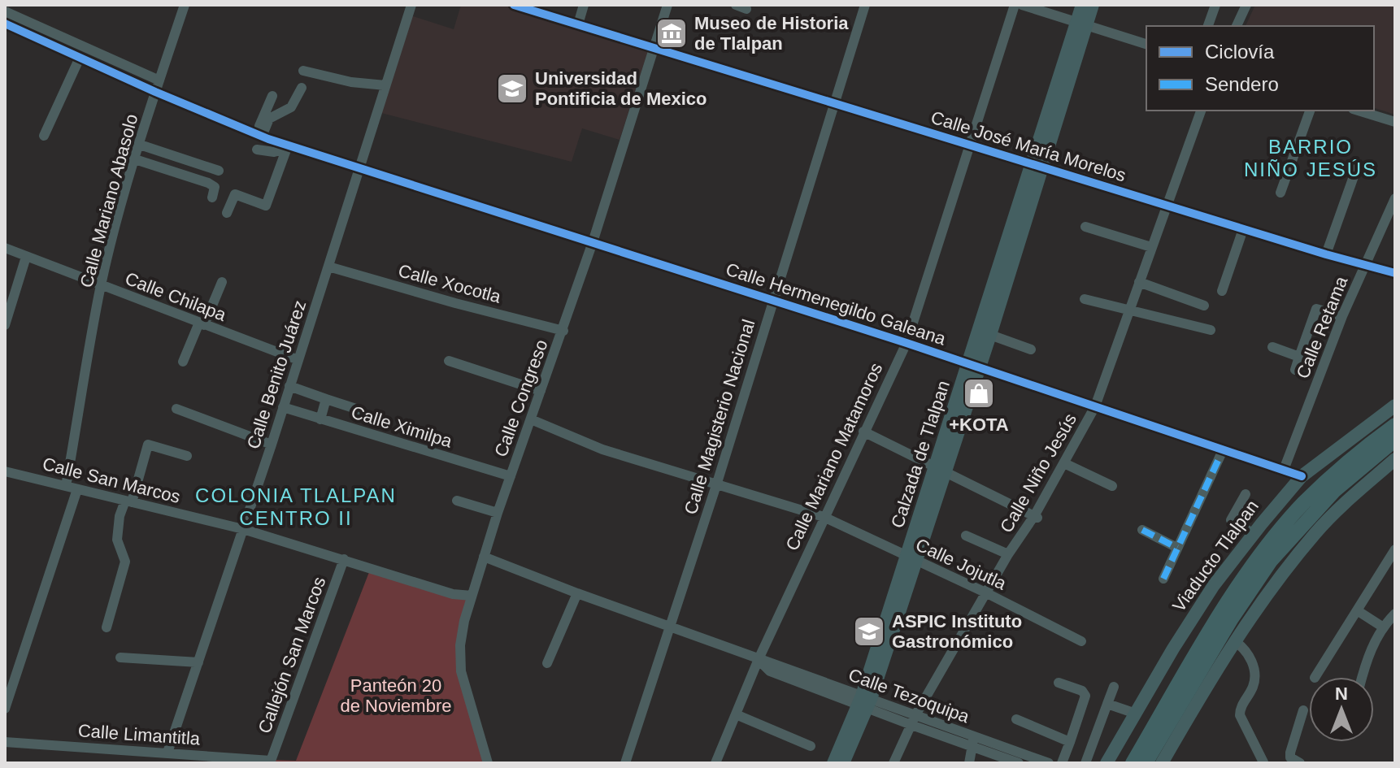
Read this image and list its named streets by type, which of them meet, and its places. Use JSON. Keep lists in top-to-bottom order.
{
  "streets": {
    "highway": ["Viaducto Tlalpan"],
    "main road": ["Calzada de Tlalpan"],
    "street": [
      "Calle José María Morelos",
      "Calle Mariano Abasolo",
      "Calle Xocotla",
      "Calle Chilapa",
      "Calle Hermenegildo Galeana",
      "Calle Retama",
      "Calle Benito Juárez",
      "Calle Congreso",
      "Calle Magisterio Nacional",
      "Calle Ximilpa",
      "Calle Mariano Matamoros",
      "Calle Niño Jesús",
      "Calle San Marcos",
      "Calle Jojutla",
      "Callejón San Marcos",
      "Calle Tezoquipa",
      "Calle Limantitla"
    ]
  },
  "crossings": [
    ["Calle José María Morelos", "Calle Retama"],
    ["Calle José María Morelos", "Calle Congreso"],
    ["Calle José María Morelos", "Calle Magisterio Nacional"],
    ["Calle José María Morelos", "Calzada de Tlalpan"],
    ["Calle José María Morelos", "Calle Mariano Matamoros"],
    ["Calle José María Morelos", "Calle Niño Jesús"],
    ["Calle Mariano Abasolo", "Calle Chilapa"],
    ["Calle Mariano Abasolo", "Calle Hermenegildo Galeana"],
    ["Calle Mariano Abasolo", "Calle San Marcos"],
    ["Calle Xocotla", "Calle Benito Juárez"],
    ["Calle Xocotla", "Calle Congreso"],
    ["Calle Chilapa", "Calle Benito Juárez"],
    ["Calle Hermenegildo Galeana", "Calle Retama"],
    ["Calle Hermenegildo Galeana", "Calle Benito Juárez"],
    ["Calle Hermenegildo Galeana", "Calle Congreso"],
    ["Calle Hermenegildo Galeana", "Calle Magisterio Nacional"],
    ["Calle Hermenegildo Galeana", "Calzada de Tlalpan"],
    ["Calle Hermenegildo Galeana", "Calle Mariano Matamoros"],
    ["Calle Hermenegildo Galeana", "Calle Niño Jesús"],
    ["Calle Hermenegildo Galeana", "Viaducto Tlalpan"],
    ["Calle Benito Juárez", "Calle Ximilpa"],
    ["Calle Benito Juárez", "Calle San Marcos"],
    ["Calle Benito Juárez", "Calle Limantitla"],
    ["Calle Congreso", "Calle Ximilpa"],
    ["Calle Congreso", "Calle San Marcos"],
    ["Calle Congreso", "Calle Jojutla"],
    ["Calle Congreso", "Calle Tezoquipa"],
    ["Calle Magisterio Nacional", "Calle Jojutla"],
    ["Calle Magisterio Nacional", "Calle Tezoquipa"],
    ["Calzada de Tlalpan", "Calle Jojutla"],
    ["Calzada de Tlalpan", "Calle Tezoquipa"],
    ["Calle Mariano Matamoros", "Calle Jojutla"],
    ["Calle Mariano Matamoros", "Calle Tezoquipa"],
    ["Calle Niño Jesús", "Calle Jojutla"],
    ["Calle Niño Jesús", "Calle Tezoquipa"],
    ["Calle San Marcos", "Callejón San Marcos"],
    ["Callejón San Marcos", "Calle Limantitla"]
  ],
  "districts": ["BARRIO NIÑO JESÚS", "COLONIA TLALPAN CENTRO II"],
  "parks": ["Panteón 20 de Noviembre"],
  "places": {
    "museum": ["Museo de Historia de Tlalpan"],
    "school or university": ["Universidad Pontificia de Mexico", "ASPIC Instituto Gastronómico"],
    "shop": ["+KOTA"]
  },
  "legend": ["Ciclovía", "Sendero"],
  "north": "top"
}
